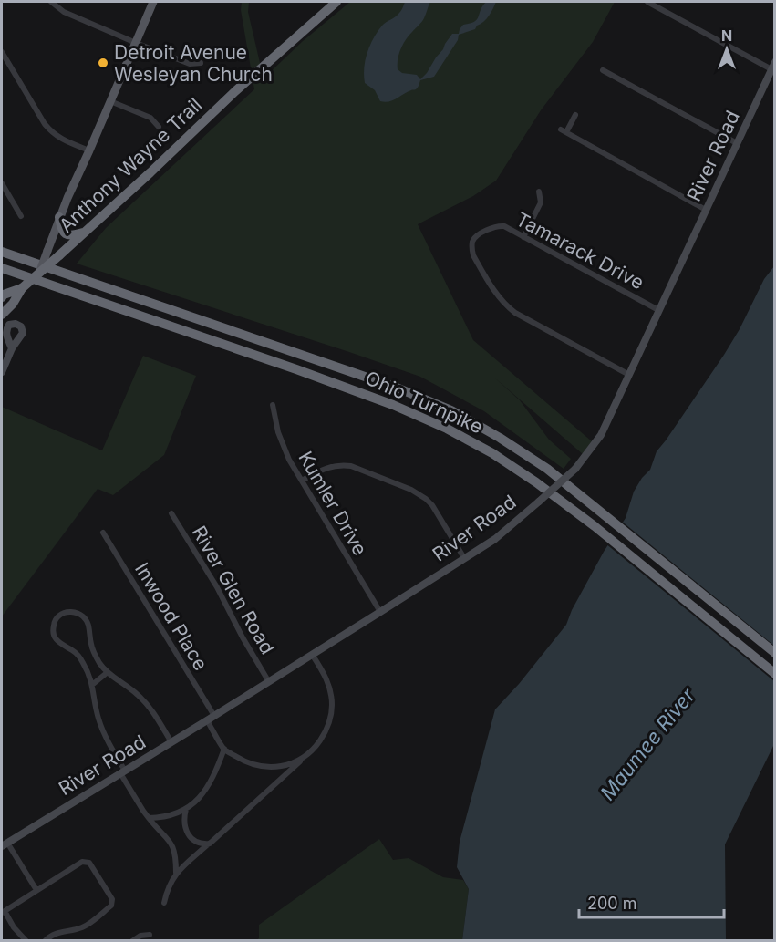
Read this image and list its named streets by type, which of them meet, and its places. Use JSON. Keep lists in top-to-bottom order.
{
  "streets": {
    "highway": ["Anthony Wayne Trail", "Ohio Turnpike"],
    "street": [
      "River Road",
      "Tamarack Drive",
      "Kumler Drive",
      "River Glen Road",
      "Inwood Place"
    ]
  },
  "crossings": [
    ["River Road", "Tamarack Drive"],
    ["River Road", "Kumler Drive"],
    ["River Road", "River Glen Road"],
    ["River Road", "Inwood Place"]
  ],
  "water": ["Maumee River"],
  "places": ["Detroit Avenue Wesleyan Church"],
  "scale_bar": "200 m",
  "north": "top"
}
